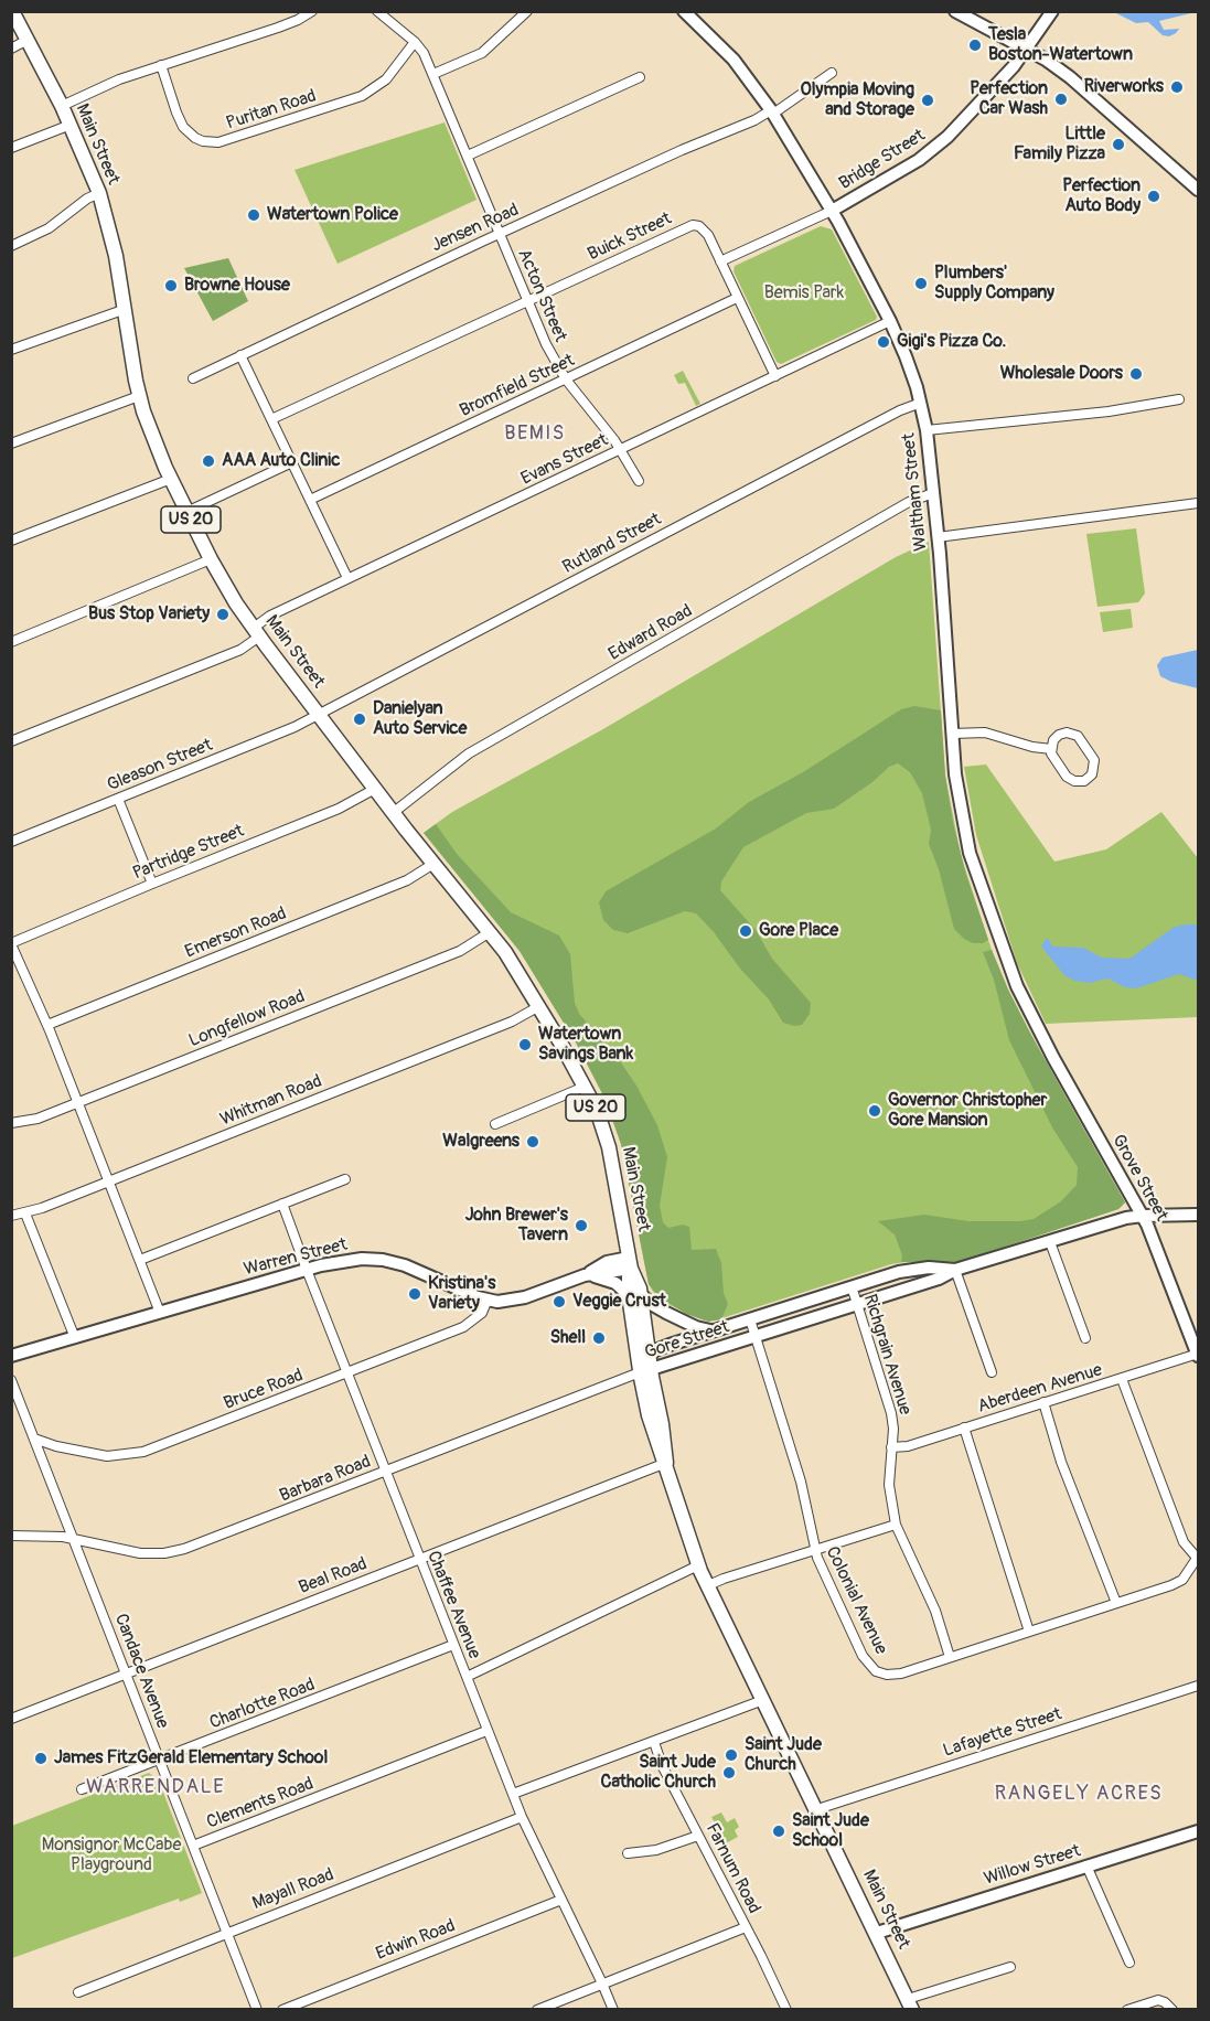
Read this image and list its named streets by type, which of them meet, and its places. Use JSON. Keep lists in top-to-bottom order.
{
  "streets": {
    "main road": ["Main Street", "US 20"],
    "street": [
      "Puritan Road",
      "Bridge Street",
      "Jensen Road",
      "Buick Street",
      "Acton Street",
      "Bromfield Street",
      "Evans Street",
      "Waltham Street",
      "Rutland Street",
      "Edward Road",
      "Gleason Street",
      "Partridge Street",
      "Emerson Road",
      "Longfellow Road",
      "Whitman Road",
      "Grove Street",
      "Warren Street",
      "Gore Street",
      "Richgrain Avenue",
      "Aberdeen Avenue",
      "Bruce Road",
      "Barbara Road",
      "Beal Road",
      "Colonial Avenue",
      "Chaffee Avenue",
      "Candace Avenue",
      "Charlotte Road",
      "Lafayette Street",
      "Clements Road",
      "Willow Street",
      "Farnum Road",
      "Mayall Road",
      "Edwin Road"
    ]
  },
  "crossings": [
    ["Puritan Road", "Acton Street"],
    ["Main Street", "Evans Street"],
    ["Main Street", "Rutland Street"],
    ["Main Street", "Edward Road"],
    ["Main Street", "Gleason Street"],
    ["Main Street", "Partridge Street"],
    ["Main Street", "Emerson Road"],
    ["Main Street", "Longfellow Road"],
    ["Main Street", "Whitman Road"],
    ["Main Street", "Warren Street"],
    ["Main Street", "Gore Street"],
    ["Main Street", "Barbara Road"],
    ["Main Street", "Beal Road"],
    ["Main Street", "Lafayette Street"],
    ["Main Street", "Willow Street"],
    ["Bridge Street", "Buick Street"],
    ["Bridge Street", "Waltham Street"],
    ["Jensen Road", "Acton Street"],
    ["Jensen Road", "Waltham Street"],
    ["Buick Street", "Acton Street"],
    ["Buick Street", "Bromfield Street"],
    ["Buick Street", "Evans Street"],
    ["Acton Street", "Bromfield Street"],
    ["Acton Street", "Evans Street"],
    ["Evans Street", "Waltham Street"],
    ["Waltham Street", "Rutland Street"],
    ["Waltham Street", "Edward Road"],
    ["Waltham Street", "Grove Street"],
    ["Rutland Street", "Gleason Street"],
    ["Grove Street", "Gore Street"],
    ["Grove Street", "Aberdeen Avenue"],
    ["Warren Street", "Bruce Road"],
    ["Warren Street", "Chaffee Avenue"],
    ["Gore Street", "Richgrain Avenue"],
    ["Gore Street", "Barbara Road"],
    ["Gore Street", "Colonial Avenue"],
    ["Richgrain Avenue", "Aberdeen Avenue"],
    ["Richgrain Avenue", "Colonial Avenue"],
    ["Bruce Road", "Chaffee Avenue"],
    ["Bruce Road", "Candace Avenue"],
    ["Barbara Road", "Chaffee Avenue"],
    ["Barbara Road", "Candace Avenue"],
    ["Beal Road", "Chaffee Avenue"],
    ["Beal Road", "Candace Avenue"],
    ["Chaffee Avenue", "Charlotte Road"],
    ["Chaffee Avenue", "Clements Road"],
    ["Chaffee Avenue", "Mayall Road"],
    ["Chaffee Avenue", "Edwin Road"],
    ["Candace Avenue", "Charlotte Road"],
    ["Candace Avenue", "Clements Road"],
    ["Candace Avenue", "Mayall Road"]
  ],
  "districts": ["BEMIS", "WARRENDALE", "RANGELY ACRES"],
  "parks": ["Bemis Park", "Monsignor McCabe Playground"],
  "places": [
    "Tesla Boston-Watertown",
    "Riverworks",
    "Perfection Car Wash",
    "Olympia Moving and Storage",
    "Little Family Pizza",
    "Perfection Auto Body",
    "Watertown Police",
    "Plumbers' Supply Company",
    "Browne House",
    "Gigi's Pizza Co.",
    "Wholesale Doors",
    "AAA Auto Clinic",
    "Bus Stop Variety",
    "Danielyan Auto Service",
    "Gore Place",
    "Watertown Savings Bank",
    "Governor Christopher Gore Mansion",
    "Walgreens",
    "John Brewer's Tavern",
    "Kristina's Variety",
    "Veggie Crust",
    "Shell",
    "Saint Jude Church",
    "James FitzGerald Elementary School",
    "Saint Jude Catholic Church",
    "Saint Jude School"
  ]
}
